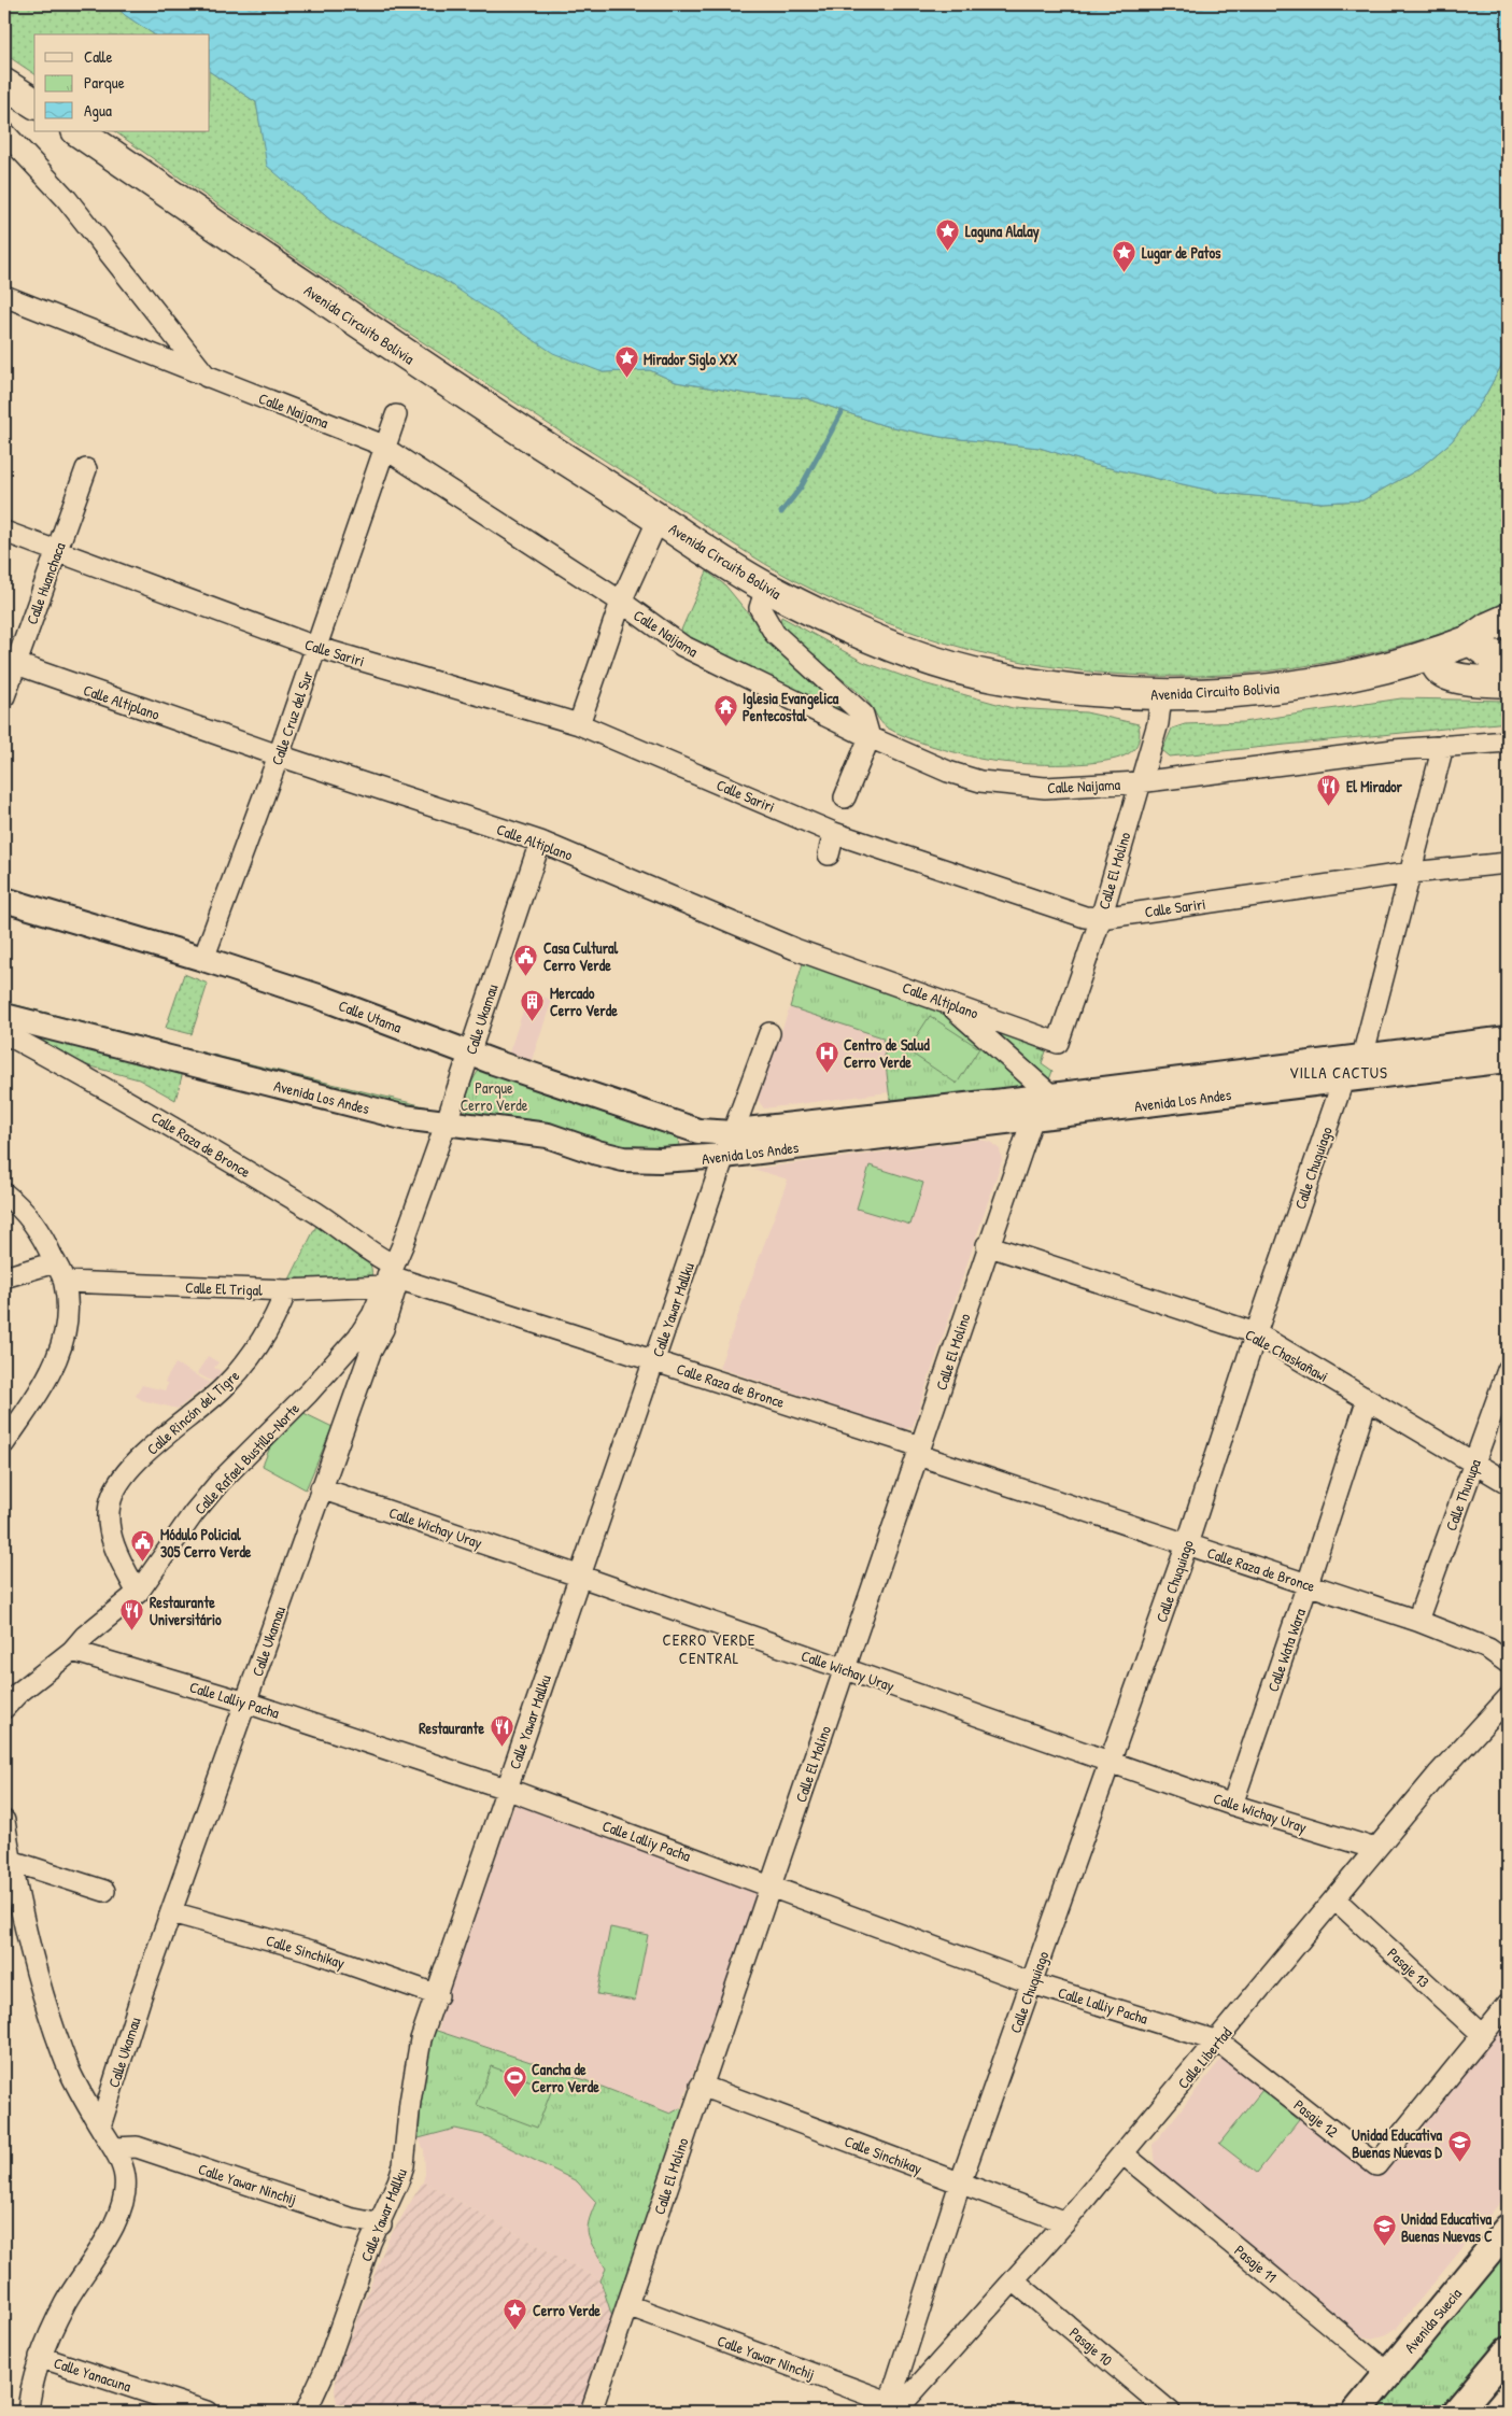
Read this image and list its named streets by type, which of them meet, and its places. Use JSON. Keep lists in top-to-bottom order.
{
  "streets": {
    "main road": ["Avenida Circuito Bolivia", "Avenida Suecia"],
    "street": [
      "Calle Naijama",
      "Calle Huanchaca",
      "Calle Sariri",
      "Calle Altiplano",
      "Calle Cruz del Sur",
      "Calle El Molino",
      "Calle Utama",
      "Calle Ukamau",
      "Avenida Los Andes",
      "Calle Raza de Bronce",
      "Calle Chuquiago",
      "Calle El Trigal",
      "Calle Yawar Mallku",
      "Calle Chaskañawi",
      "Calle Rincón del Tigre",
      "Calle Rafael Bustillo-Norte",
      "Calle Thunupa",
      "Calle Wichay Uray",
      "Calle Wata Wara",
      "Calle Lalliy Pacha",
      "Calle Sinchikay",
      "Pasaje 13",
      "Calle Libertad",
      "Pasaje 12",
      "Calle Yawar Ninchij",
      "Pasaje 11",
      "Pasaje 10",
      "Calle Yanacuna"
    ]
  },
  "crossings": [
    ["Avenida Circuito Bolivia", "Calle El Molino"],
    ["Calle Naijama", "Calle Cruz del Sur"],
    ["Calle Naijama", "Calle El Molino"],
    ["Calle Naijama", "Calle Chuquiago"],
    ["Calle Huanchaca", "Calle Sariri"],
    ["Calle Huanchaca", "Calle Altiplano"],
    ["Calle Sariri", "Calle Cruz del Sur"],
    ["Calle Sariri", "Calle El Molino"],
    ["Calle Sariri", "Calle Chuquiago"],
    ["Calle Altiplano", "Calle Cruz del Sur"],
    ["Calle Altiplano", "Calle El Molino"],
    ["Calle Altiplano", "Calle Ukamau"],
    ["Calle Cruz del Sur", "Calle Utama"],
    ["Calle El Molino", "Avenida Los Andes"],
    ["Calle El Molino", "Calle Raza de Bronce"],
    ["Calle El Molino", "Calle Chaskañawi"],
    ["Calle El Molino", "Calle Wichay Uray"],
    ["Calle El Molino", "Calle Lalliy Pacha"],
    ["Calle El Molino", "Calle Sinchikay"],
    ["Calle El Molino", "Calle Yawar Ninchij"],
    ["Calle Utama", "Calle Ukamau"],
    ["Calle Utama", "Avenida Los Andes"],
    ["Calle Utama", "Calle Yawar Mallku"],
    ["Calle Ukamau", "Avenida Los Andes"],
    ["Calle Ukamau", "Calle Raza de Bronce"],
    ["Calle Ukamau", "Calle El Trigal"],
    ["Calle Ukamau", "Calle Rafael Bustillo-Norte"],
    ["Calle Ukamau", "Calle Wichay Uray"],
    ["Calle Ukamau", "Calle Lalliy Pacha"],
    ["Calle Ukamau", "Calle Sinchikay"],
    ["Avenida Los Andes", "Calle Chuquiago"],
    ["Avenida Los Andes", "Calle Yawar Mallku"],
    ["Calle Raza de Bronce", "Calle Chuquiago"],
    ["Calle Raza de Bronce", "Calle El Trigal"],
    ["Calle Raza de Bronce", "Calle Yawar Mallku"],
    ["Calle Raza de Bronce", "Calle Rafael Bustillo-Norte"],
    ["Calle Raza de Bronce", "Calle Thunupa"],
    ["Calle Raza de Bronce", "Calle Wata Wara"],
    ["Calle Chuquiago", "Calle Chaskañawi"],
    ["Calle Chuquiago", "Calle Wichay Uray"],
    ["Calle Chuquiago", "Calle Lalliy Pacha"],
    ["Calle Chuquiago", "Calle Sinchikay"],
    ["Calle Chuquiago", "Calle Libertad"],
    ["Calle Chuquiago", "Calle Yawar Ninchij"],
    ["Calle El Trigal", "Calle Rincón del Tigre"],
    ["Calle El Trigal", "Calle Rafael Bustillo-Norte"],
    ["Calle Yawar Mallku", "Calle Wichay Uray"],
    ["Calle Yawar Mallku", "Calle Lalliy Pacha"],
    ["Calle Yawar Mallku", "Calle Sinchikay"],
    ["Calle Yawar Mallku", "Calle Yawar Ninchij"],
    ["Calle Chaskañawi", "Calle Thunupa"],
    ["Calle Chaskañawi", "Calle Wata Wara"],
    ["Calle Rincón del Tigre", "Calle Rafael Bustillo-Norte"],
    ["Calle Rafael Bustillo-Norte", "Calle Lalliy Pacha"],
    ["Calle Wichay Uray", "Calle Wata Wara"],
    ["Calle Wichay Uray", "Calle Libertad"],
    ["Calle Lalliy Pacha", "Calle Libertad"],
    ["Calle Lalliy Pacha", "Pasaje 12"],
    ["Calle Sinchikay", "Calle Libertad"],
    ["Pasaje 13", "Calle Libertad"],
    ["Pasaje 13", "Pasaje 12"],
    ["Calle Libertad", "Pasaje 12"],
    ["Calle Libertad", "Calle Yawar Ninchij"],
    ["Calle Libertad", "Pasaje 11"],
    ["Calle Libertad", "Pasaje 10"],
    ["Pasaje 11", "Avenida Suecia"]
  ],
  "districts": ["VILLA CACTUS", "CERRO VERDE CENTRAL"],
  "parks": ["Parque Cerro Verde"],
  "places": {
    "place": [
      "Laguna Alalay",
      "Lugar de Patos",
      "Mirador Siglo XX",
      "Cerro Verde"
    ],
    "temple": ["Iglesia Evangelica Pentecostal"],
    "restaurant": ["El Mirador", "Restaurante Universitário", "Restaurante"],
    "public building": ["Casa Cultural Cerro Verde", "Módulo Policial 305 Cerro Verde"],
    "building": ["Mercado Cerro Verde"],
    "hospital": ["Centro de Salud Cerro Verde"],
    "sports": ["Cancha de Cerro Verde"],
    "school or university": ["Unidad Educativa Buenas Nuevas D", "Unidad Educativa Buenas Nuevas C"]
  },
  "legend": ["Calle", "Parque", "Agua"]
}
